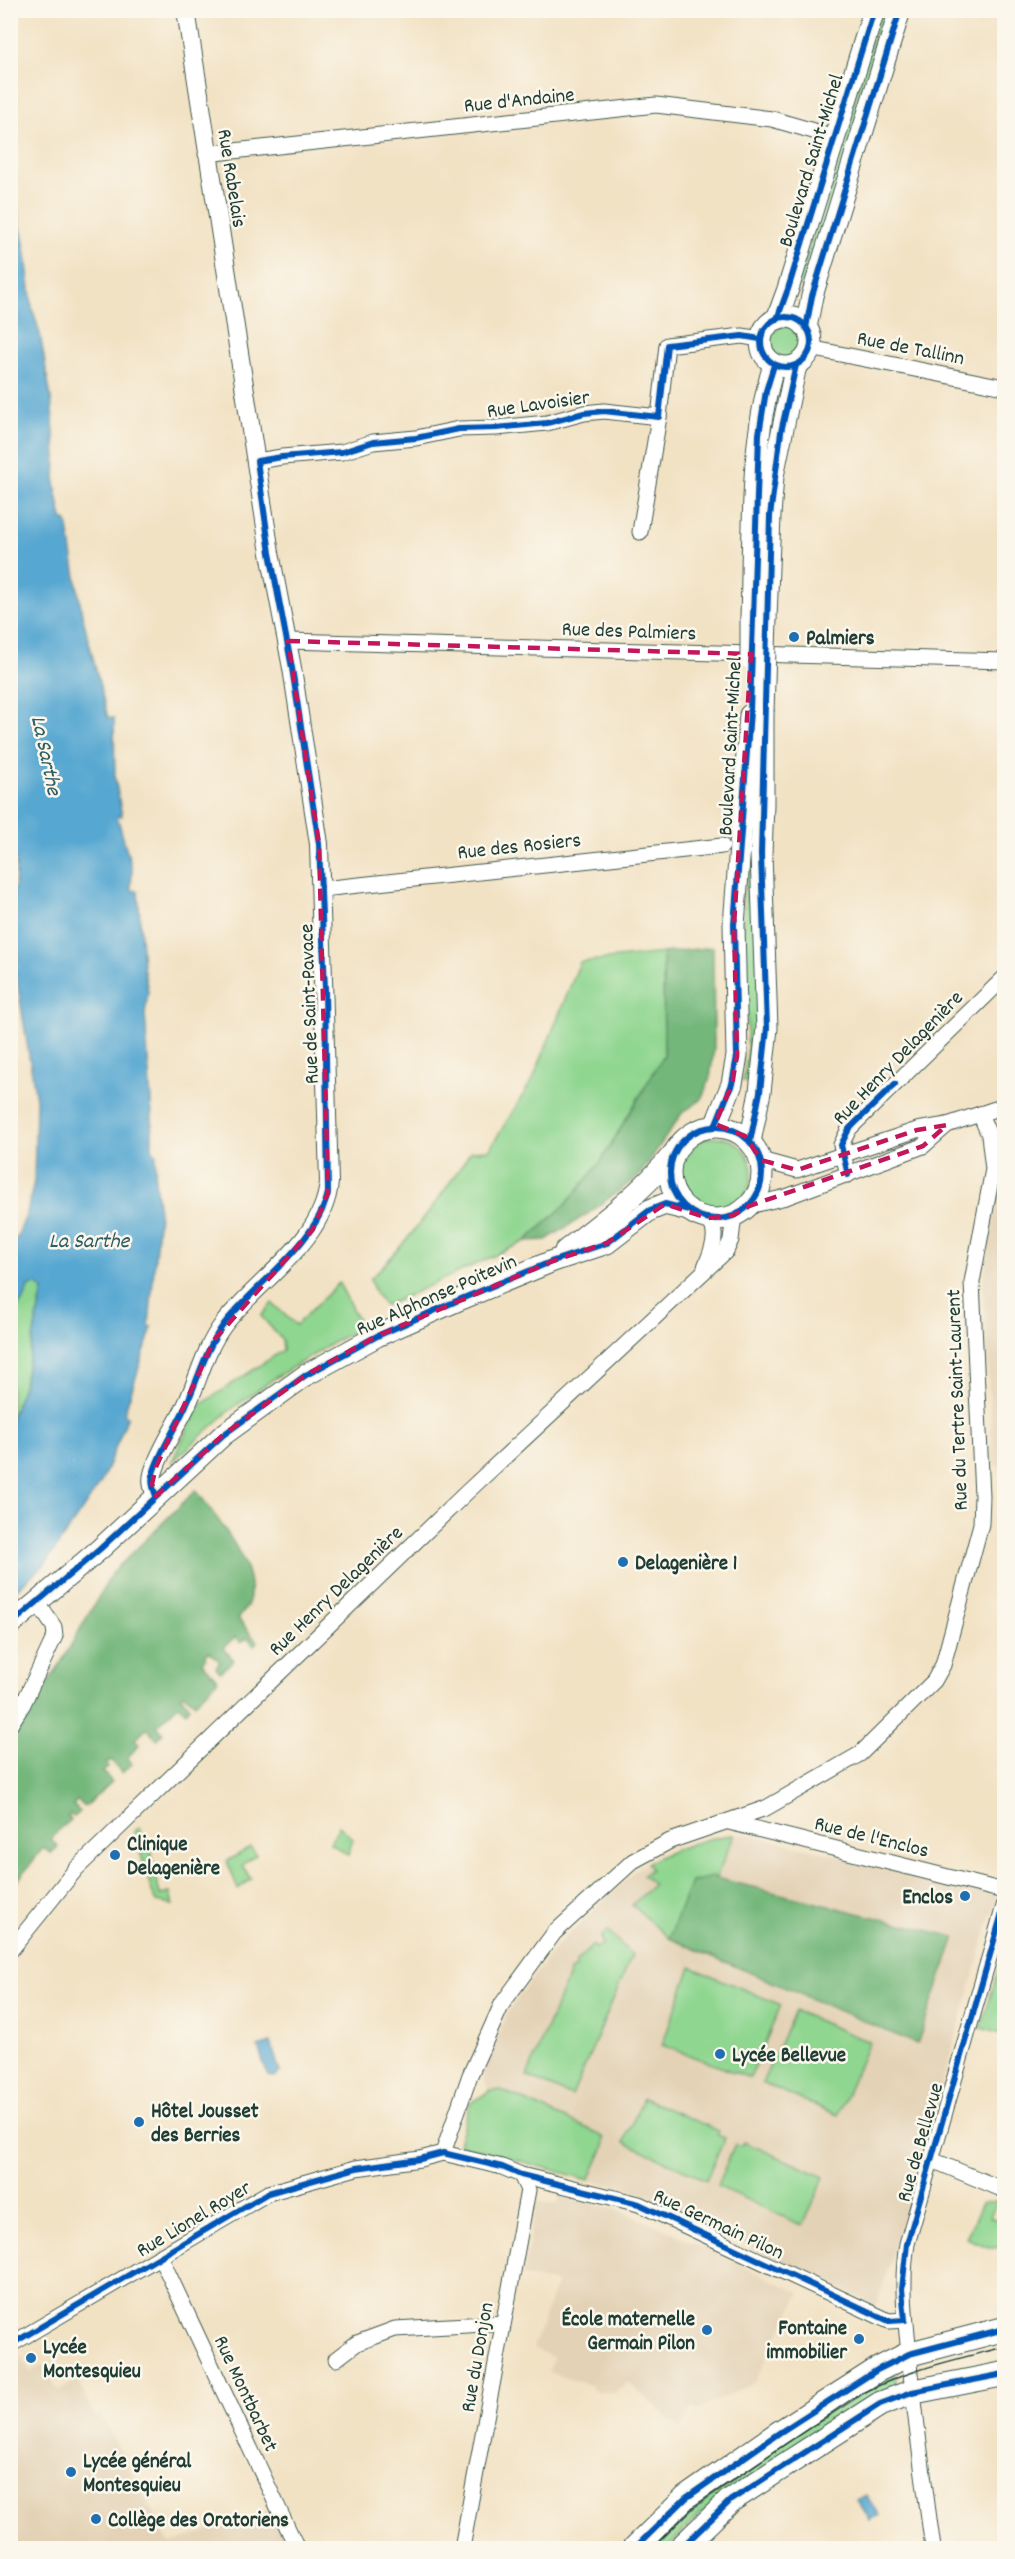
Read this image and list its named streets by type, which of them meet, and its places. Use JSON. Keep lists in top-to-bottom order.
{
  "streets": {
    "main road": ["Boulevard Saint-Michel", "Rue Alphonse Poitevin"],
    "street": [
      "Rue d'Andaine",
      "Rue Rabelais",
      "Rue de Tallinn",
      "Rue Lavoisier",
      "Rue des Palmiers",
      "Rue des Rosiers",
      "Rue de Saint-Pavace",
      "Rue Henry Delagenière",
      "Rue du Tertre Saint-Laurent",
      "Rue de l'Enclos",
      "Rue de Bellevue",
      "Rue Lionel Royer",
      "Rue Germain Pilon",
      "Rue du Donjon",
      "Rue Montbarbet"
    ]
  },
  "crossings": [
    ["Rue d'Andaine", "Boulevard Saint-Michel"],
    ["Rue d'Andaine", "Rue Rabelais"],
    ["Boulevard Saint-Michel", "Rue de Tallinn"],
    ["Boulevard Saint-Michel", "Rue Henry Delagenière"],
    ["Boulevard Saint-Michel", "Rue Alphonse Poitevin"],
    ["Rue Rabelais", "Rue de Saint-Pavace"],
    ["Rue Lavoisier", "Rue de Saint-Pavace"],
    ["Rue des Palmiers", "Rue de Saint-Pavace"],
    ["Rue des Rosiers", "Rue de Saint-Pavace"],
    ["Rue de Saint-Pavace", "Rue Alphonse Poitevin"],
    ["Rue Henry Delagenière", "Rue Alphonse Poitevin"],
    ["Rue du Tertre Saint-Laurent", "Rue de l'Enclos"],
    ["Rue du Tertre Saint-Laurent", "Rue Lionel Royer"],
    ["Rue du Tertre Saint-Laurent", "Rue Germain Pilon"],
    ["Rue de Bellevue", "Rue Germain Pilon"],
    ["Rue Lionel Royer", "Rue Germain Pilon"],
    ["Rue Lionel Royer", "Rue Montbarbet"],
    ["Rue Germain Pilon", "Rue du Donjon"]
  ],
  "water": ["La Sarthe"],
  "places": [
    "Palmiers",
    "Delagenière 1",
    "Clinique Delagenière",
    "Enclos",
    "Lycée Bellevue",
    "Hôtel Jousset des Berries",
    "École maternelle Germain Pilon",
    "Fontaine immobilier",
    "Lycée Montesquieu",
    "Lycée général Montesquieu",
    "Collège des Oratoriens"
  ]
}
